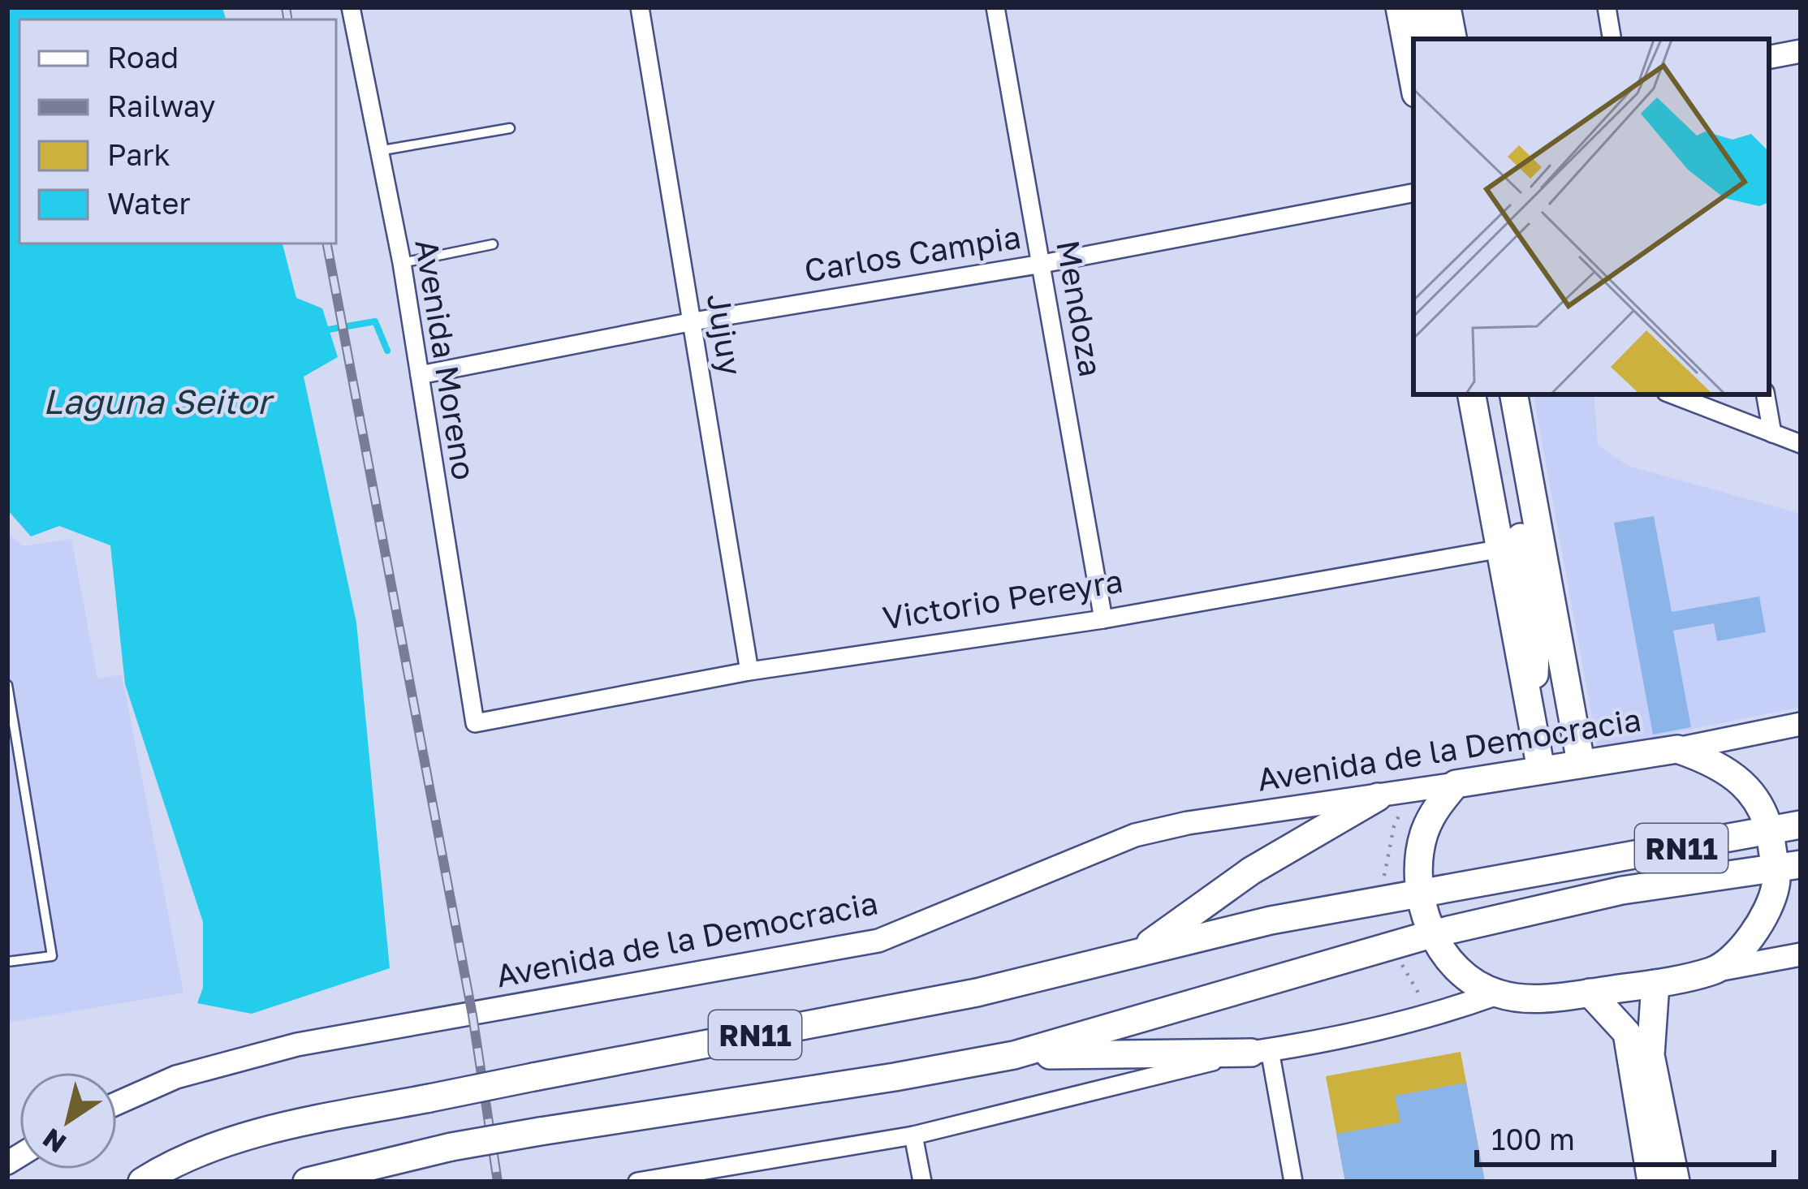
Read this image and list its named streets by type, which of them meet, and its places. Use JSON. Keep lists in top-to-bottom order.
{
  "streets": {
    "main road": ["Avenida de la Democracia", "RN11"],
    "street": [
      "Carlos Campia",
      "Mendoza",
      "Jujuy",
      "Avenida Moreno",
      "Victorio Pereyra"
    ]
  },
  "crossings": [
    ["Carlos Campia", "Mendoza"],
    ["Carlos Campia", "Jujuy"],
    ["Carlos Campia", "Avenida Moreno"],
    ["Mendoza", "Victorio Pereyra"],
    ["Jujuy", "Victorio Pereyra"],
    ["Avenida Moreno", "Victorio Pereyra"]
  ],
  "water": ["Laguna Seitor"],
  "legend": [
    "Road",
    "Railway",
    "Park",
    "Water"
  ],
  "scale_bar": "100 m",
  "north": "bottom left"
}
